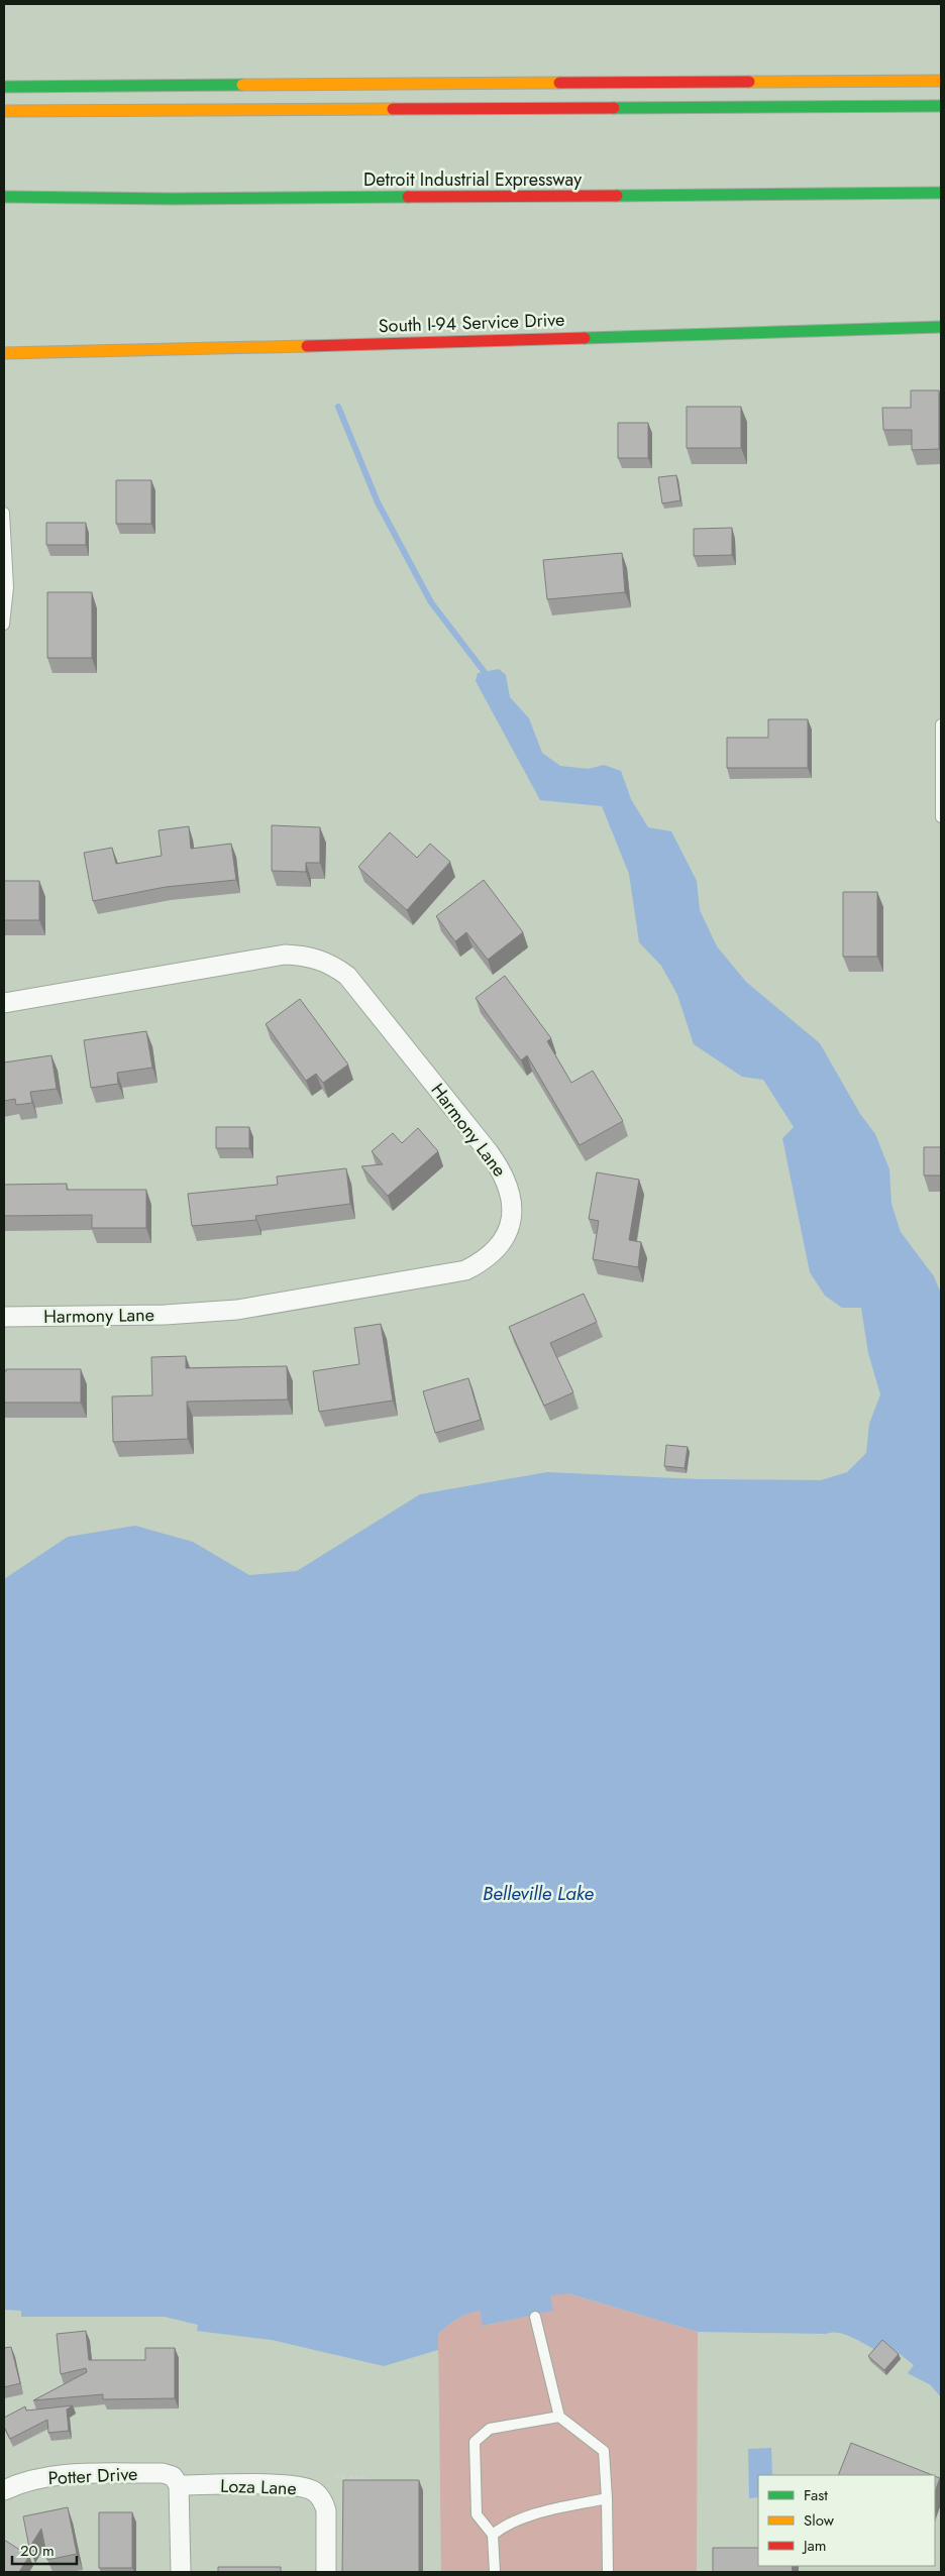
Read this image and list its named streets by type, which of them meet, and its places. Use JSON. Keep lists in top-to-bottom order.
{
  "streets": {
    "main road": ["Detroit Industrial Expressway", "South I-94 Service Drive"],
    "street": ["Harmony Lane", "Potter Drive", "Loza Lane"]
  },
  "crossings": [
    ["Potter Drive", "Loza Lane"]
  ],
  "water": ["Belleville Lake"],
  "legend": ["Fast", "Slow", "Jam"],
  "scale_bar": "20 m"
}
